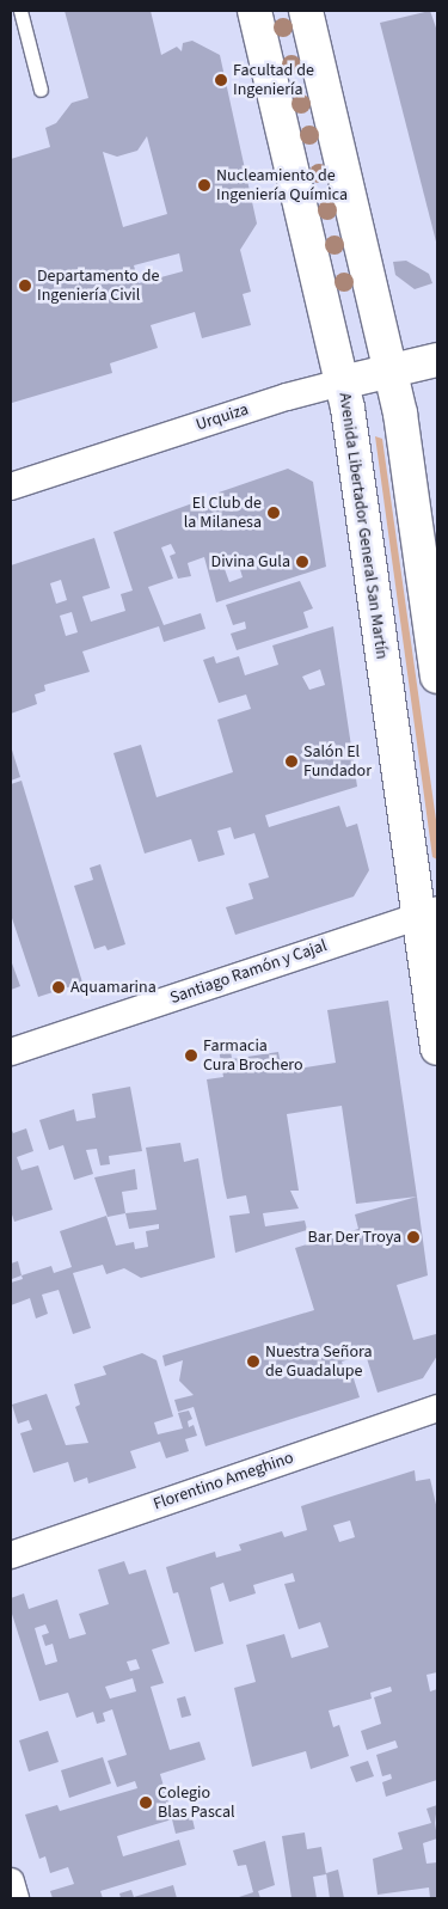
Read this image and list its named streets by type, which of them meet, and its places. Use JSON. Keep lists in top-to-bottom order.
{
  "streets": {
    "main road": ["Urquiza", "Avenida Libertador General San Martín"],
    "street": ["Santiago Ramón y Cajal", "Florentino Ameghino"]
  },
  "crossings": [
    ["Urquiza", "Avenida Libertador General San Martín"],
    ["Avenida Libertador General San Martín", "Santiago Ramón y Cajal"]
  ],
  "places": [
    "Facultad de Ingeniería",
    "Nucleamiento de Ingeniería Química",
    "Departamento de Ingeniería Civil",
    "El Club de la Milanesa",
    "Divina Gula",
    "Salón El Fundador",
    "Aquamarina",
    "Farmacia Cura Brochero",
    "Bar Der Troya",
    "Nuestra Señora de Guadalupe",
    "Colegio Blas Pascal"
  ]
}
